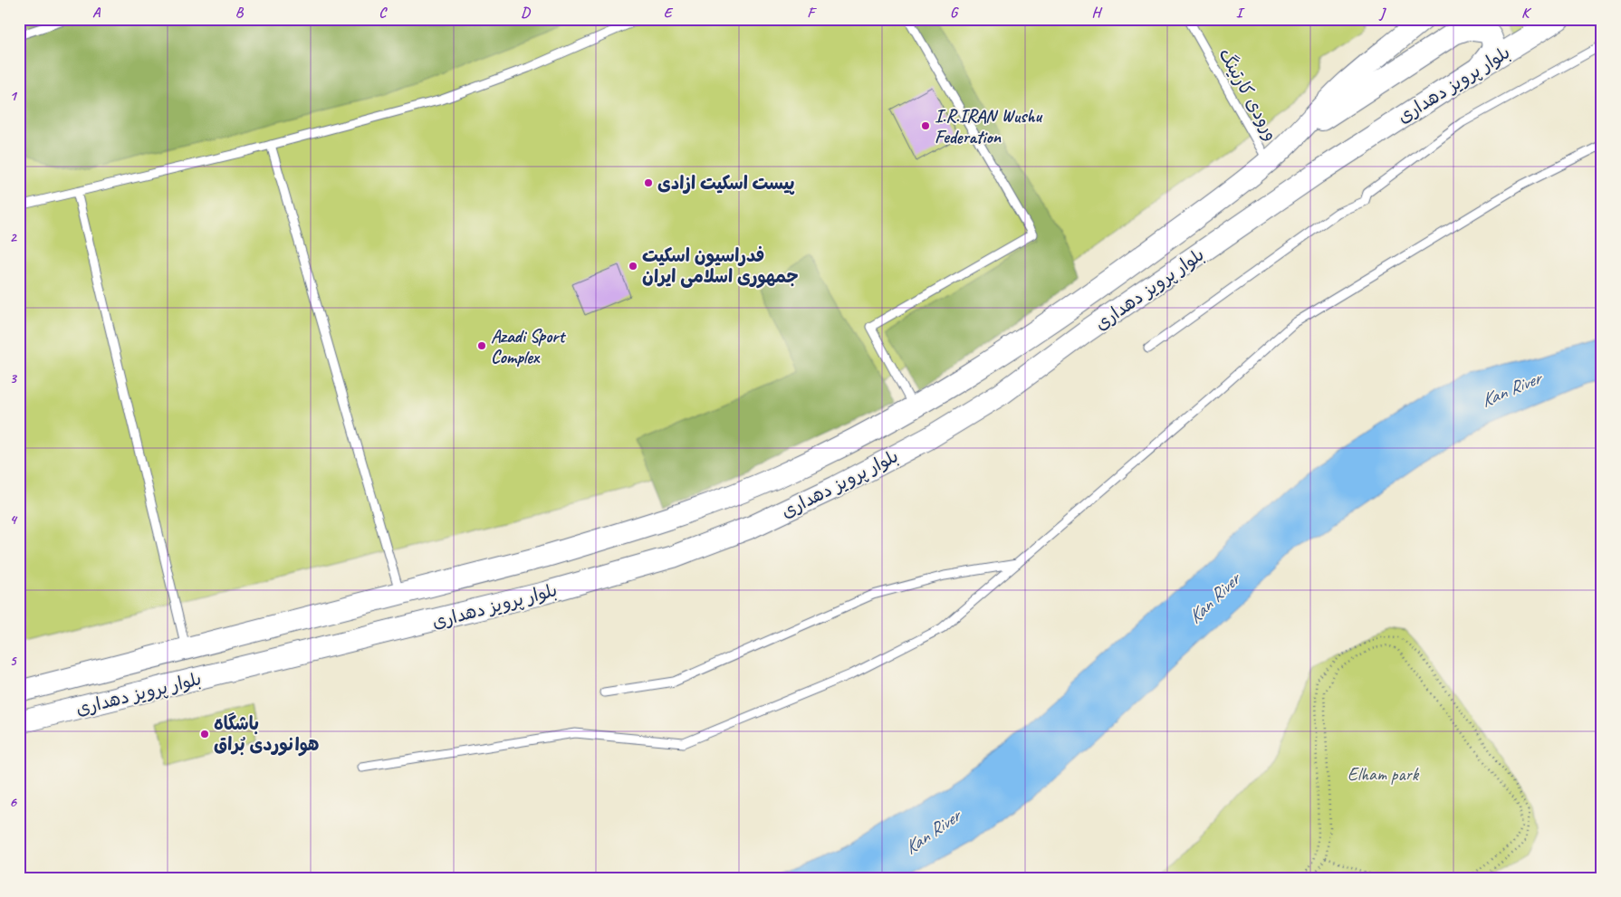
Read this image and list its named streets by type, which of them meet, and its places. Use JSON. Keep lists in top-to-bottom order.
{
  "streets": {
    "main road": ["بلوار پرویز دهداری"],
    "lane": ["ورودی کارتینگ"]
  },
  "crossings": [
    ["بلوار پرویز دهداری", "ورودی کارتینگ"]
  ],
  "water": ["Kan River"],
  "parks": ["Elham park"],
  "places": [
    "I.R.IRAN Wushu Federation",
    "پیست اسکیت ازادی",
    "فدراسیون اسکیت جمهوری اسلامی ایران",
    "Azadi Sport Complex",
    "باشگاه هوانوردی بُراق"
  ],
  "grid": {
    "columns": [
      "A",
      "B",
      "C",
      "D",
      "E",
      "F",
      "G",
      "H",
      "I",
      "J",
      "K"
    ],
    "rows": [
      "1",
      "2",
      "3",
      "4",
      "5",
      "6"
    ]
  }
}
